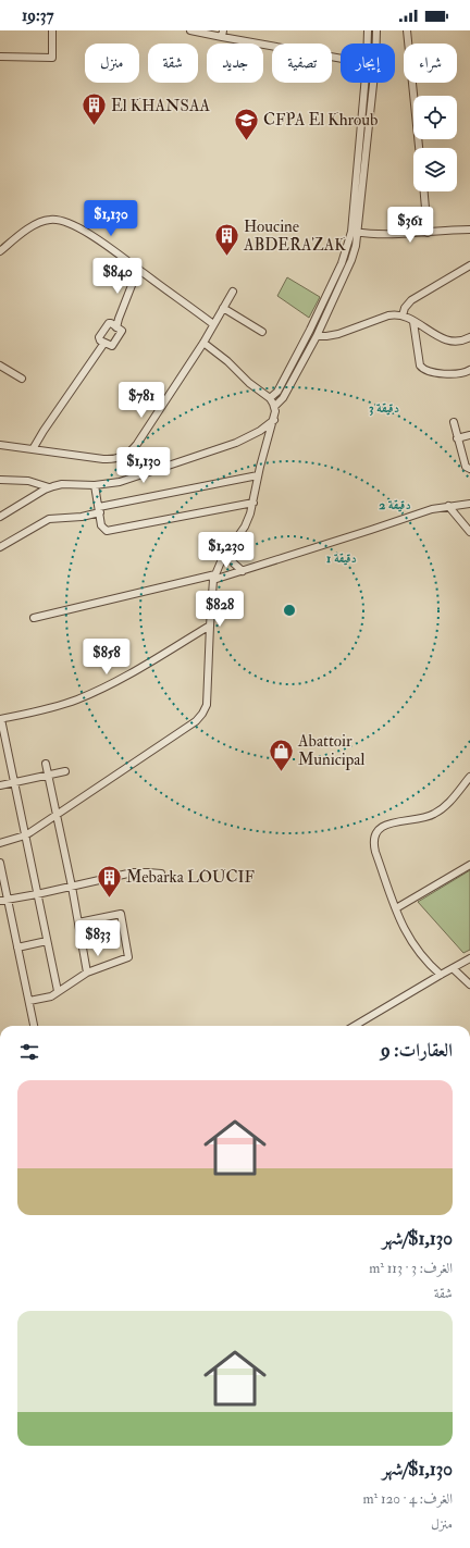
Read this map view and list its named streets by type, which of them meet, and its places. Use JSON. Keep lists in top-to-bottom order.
{
  "places": {
    "building": ["El KHANSAA", "Houcine ABDERAZAK", "Mebarka LOUCIF"],
    "school or university": ["CFPA El Khroub"],
    "shop": ["Abattoir Municipal"]
  },
  "page": {
    "status": "19:37",
    "chip": [
      "شراء",
      "إيجار",
      "تصفية",
      "جديد",
      "شقة",
      "منزل"
    ],
    "price": [
      "$1,130",
      "$361",
      "$840",
      "$781",
      "$1,130",
      "$1,230",
      "$828",
      "$858",
      "$833"
    ],
    "heading": "العقارات: 9",
    "list": [
      {
        "name": "$1,130/شهر",
        "note": "الغرف: 3 · 113 m² · شقة"
      },
      {
        "name": "$1,130/شهر",
        "note": "الغرف: 4 · 120 m² · منزل"
      }
    ]
  },
  "rings": ["3 دقيقة", "2 دقيقة", "1 دقيقة"]
}
